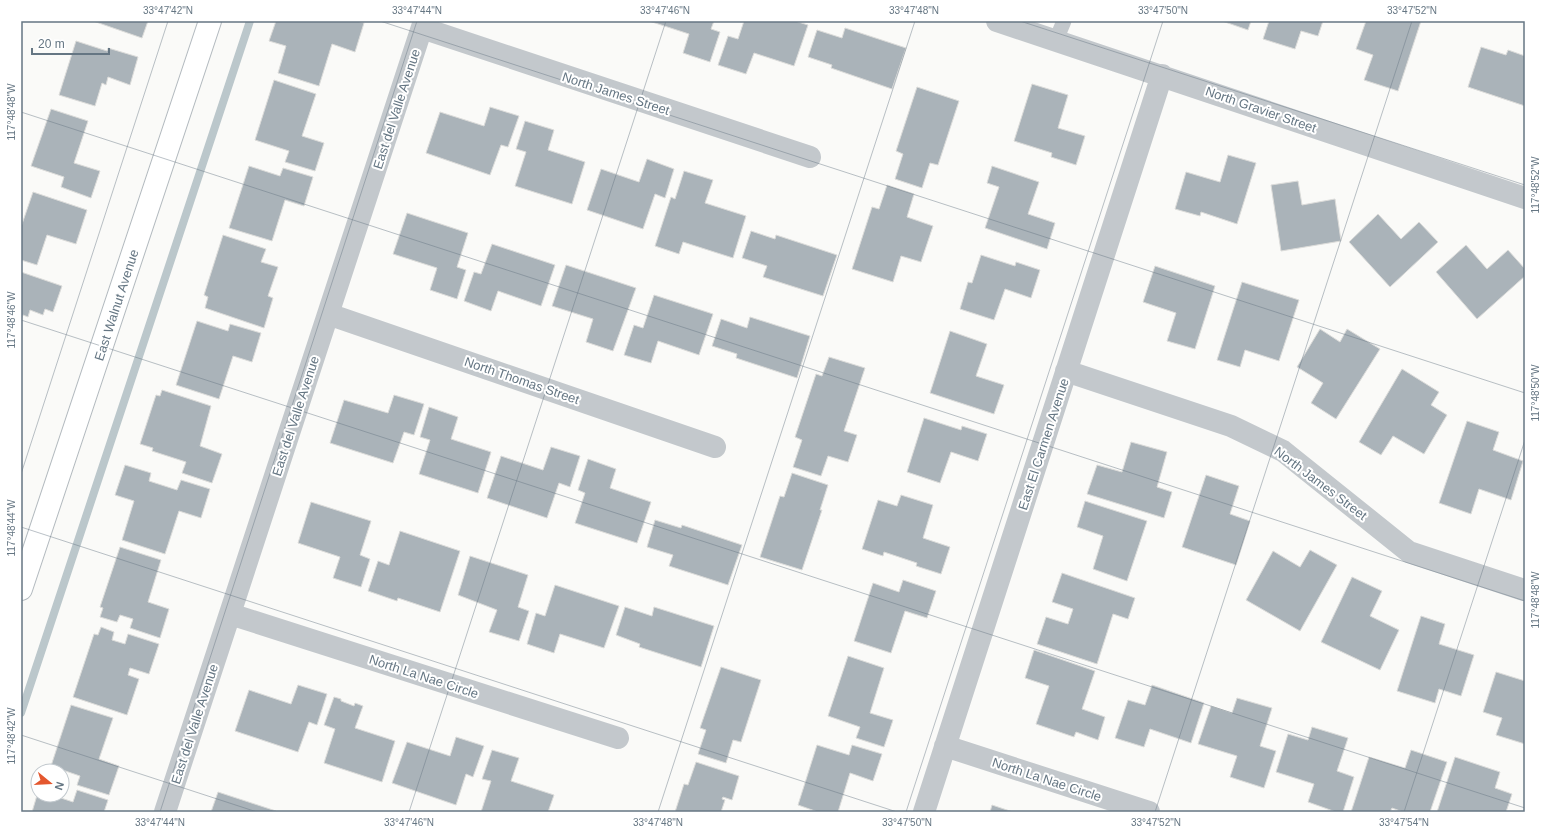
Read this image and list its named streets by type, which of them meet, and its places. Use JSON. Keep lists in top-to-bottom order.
{
  "streets": {
    "street": [
      "North James Street",
      "East del Valle Avenue",
      "North Gravier Street",
      "East Walnut Avenue",
      "North Thomas Street",
      "East El Carmen Avenue",
      "North La Nae Circle"
    ]
  },
  "crossings": [
    ["North James Street", "East del Valle Avenue"],
    ["North James Street", "East El Carmen Avenue"],
    ["East del Valle Avenue", "North Thomas Street"],
    ["East del Valle Avenue", "North La Nae Circle"],
    ["North Gravier Street", "East El Carmen Avenue"],
    ["East El Carmen Avenue", "North La Nae Circle"]
  ],
  "scale_bar": "20 m",
  "north": "right",
  "coordinates": [
    "33°47'42\"N",
    "33°47'44\"N",
    "33°47'46\"N",
    "33°47'48\"N",
    "33°47'50\"N",
    "33°47'52\"N",
    "117°48'48\"W",
    "117°48'52\"W",
    "117°48'46\"W",
    "117°48'50\"W",
    "117°48'44\"W",
    "117°48'42\"W",
    "33°47'54\"N"
  ]
}
